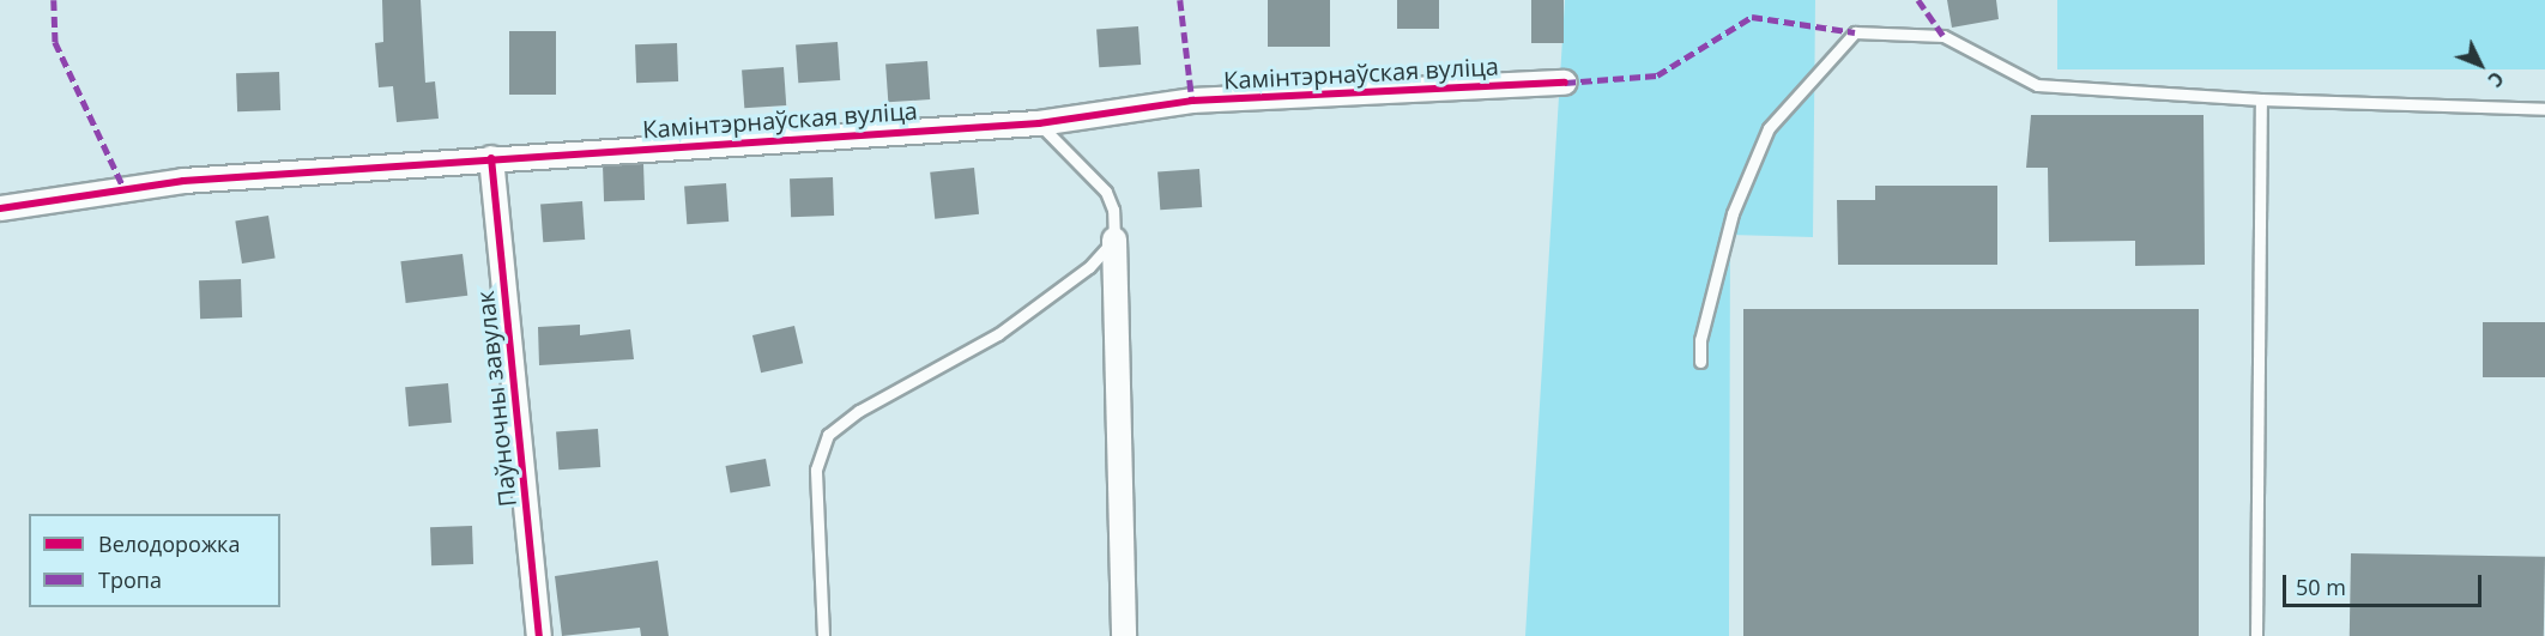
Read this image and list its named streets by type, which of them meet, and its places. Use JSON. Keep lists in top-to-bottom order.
{
  "streets": {
    "street": ["Камінтэрнаўская вуліца", "Паўночны завулак"]
  },
  "crossings": [
    ["Камінтэрнаўская вуліца", "Паўночны завулак"]
  ],
  "legend": ["Велодорожка", "Тропа"],
  "scale_bar": "50 m",
  "north": "bottom right"
}
